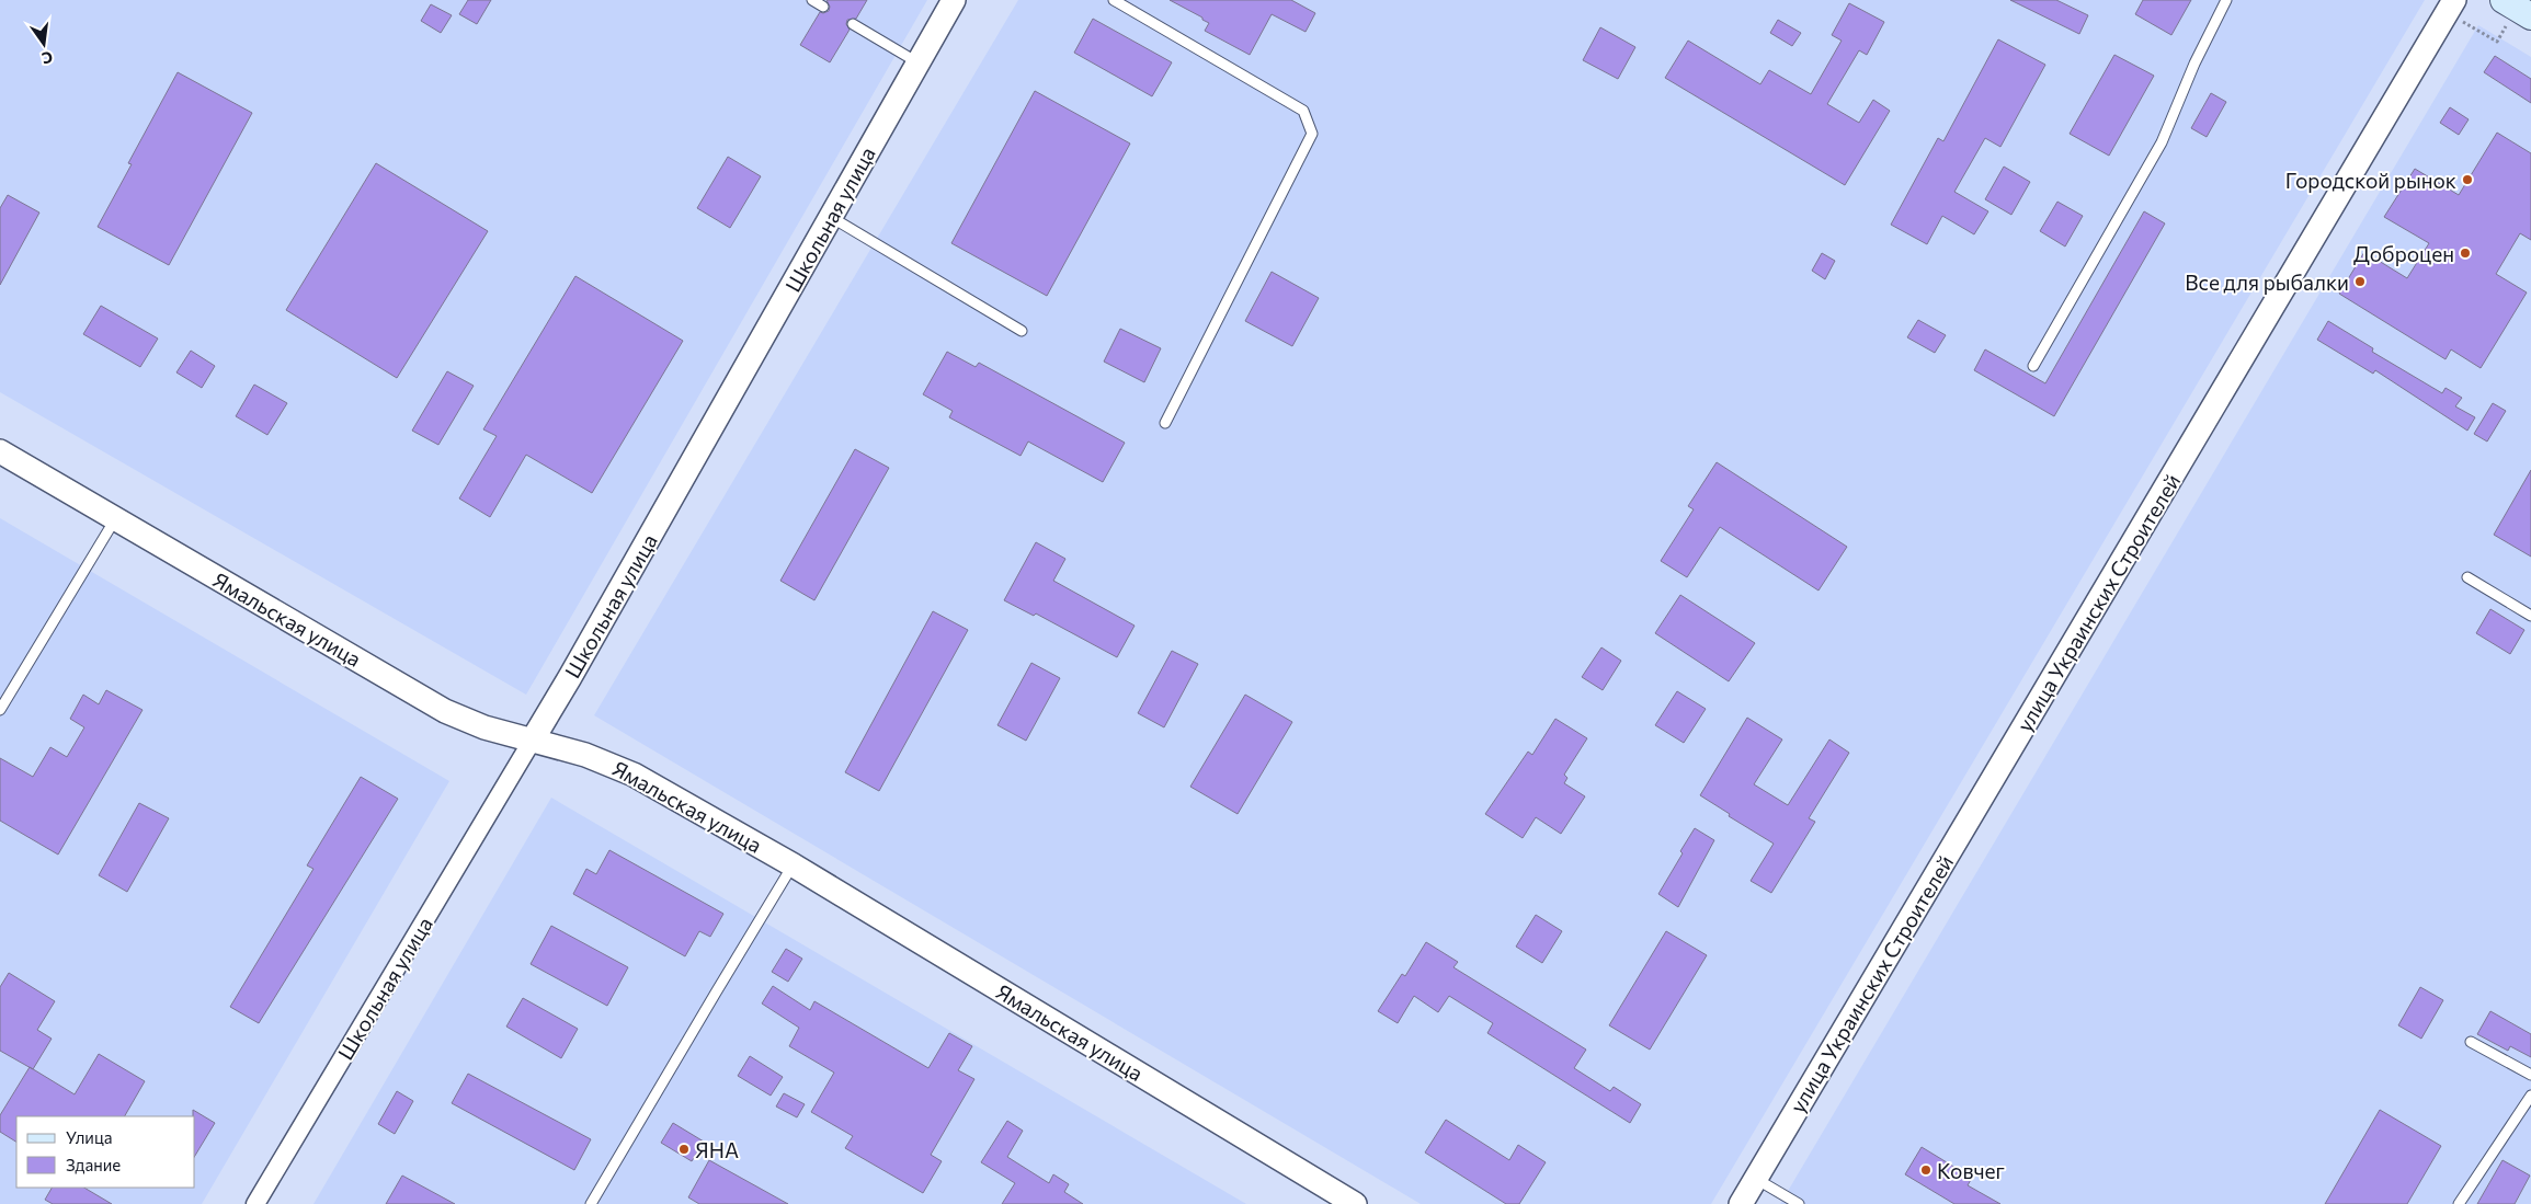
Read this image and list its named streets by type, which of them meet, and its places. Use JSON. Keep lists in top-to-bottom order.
{
  "streets": {
    "street": ["Школьная улица", "улица Украинских Строителей", "Ямальская улица"]
  },
  "crossings": [
    ["Школьная улица", "Ямальская улица"]
  ],
  "places": [
    "Городской рынок",
    "Доброцен",
    "Все для рыбалки",
    "ЯНА",
    "Ковчег"
  ],
  "legend": ["Улица", "Здание"],
  "north": "bottom"
}
